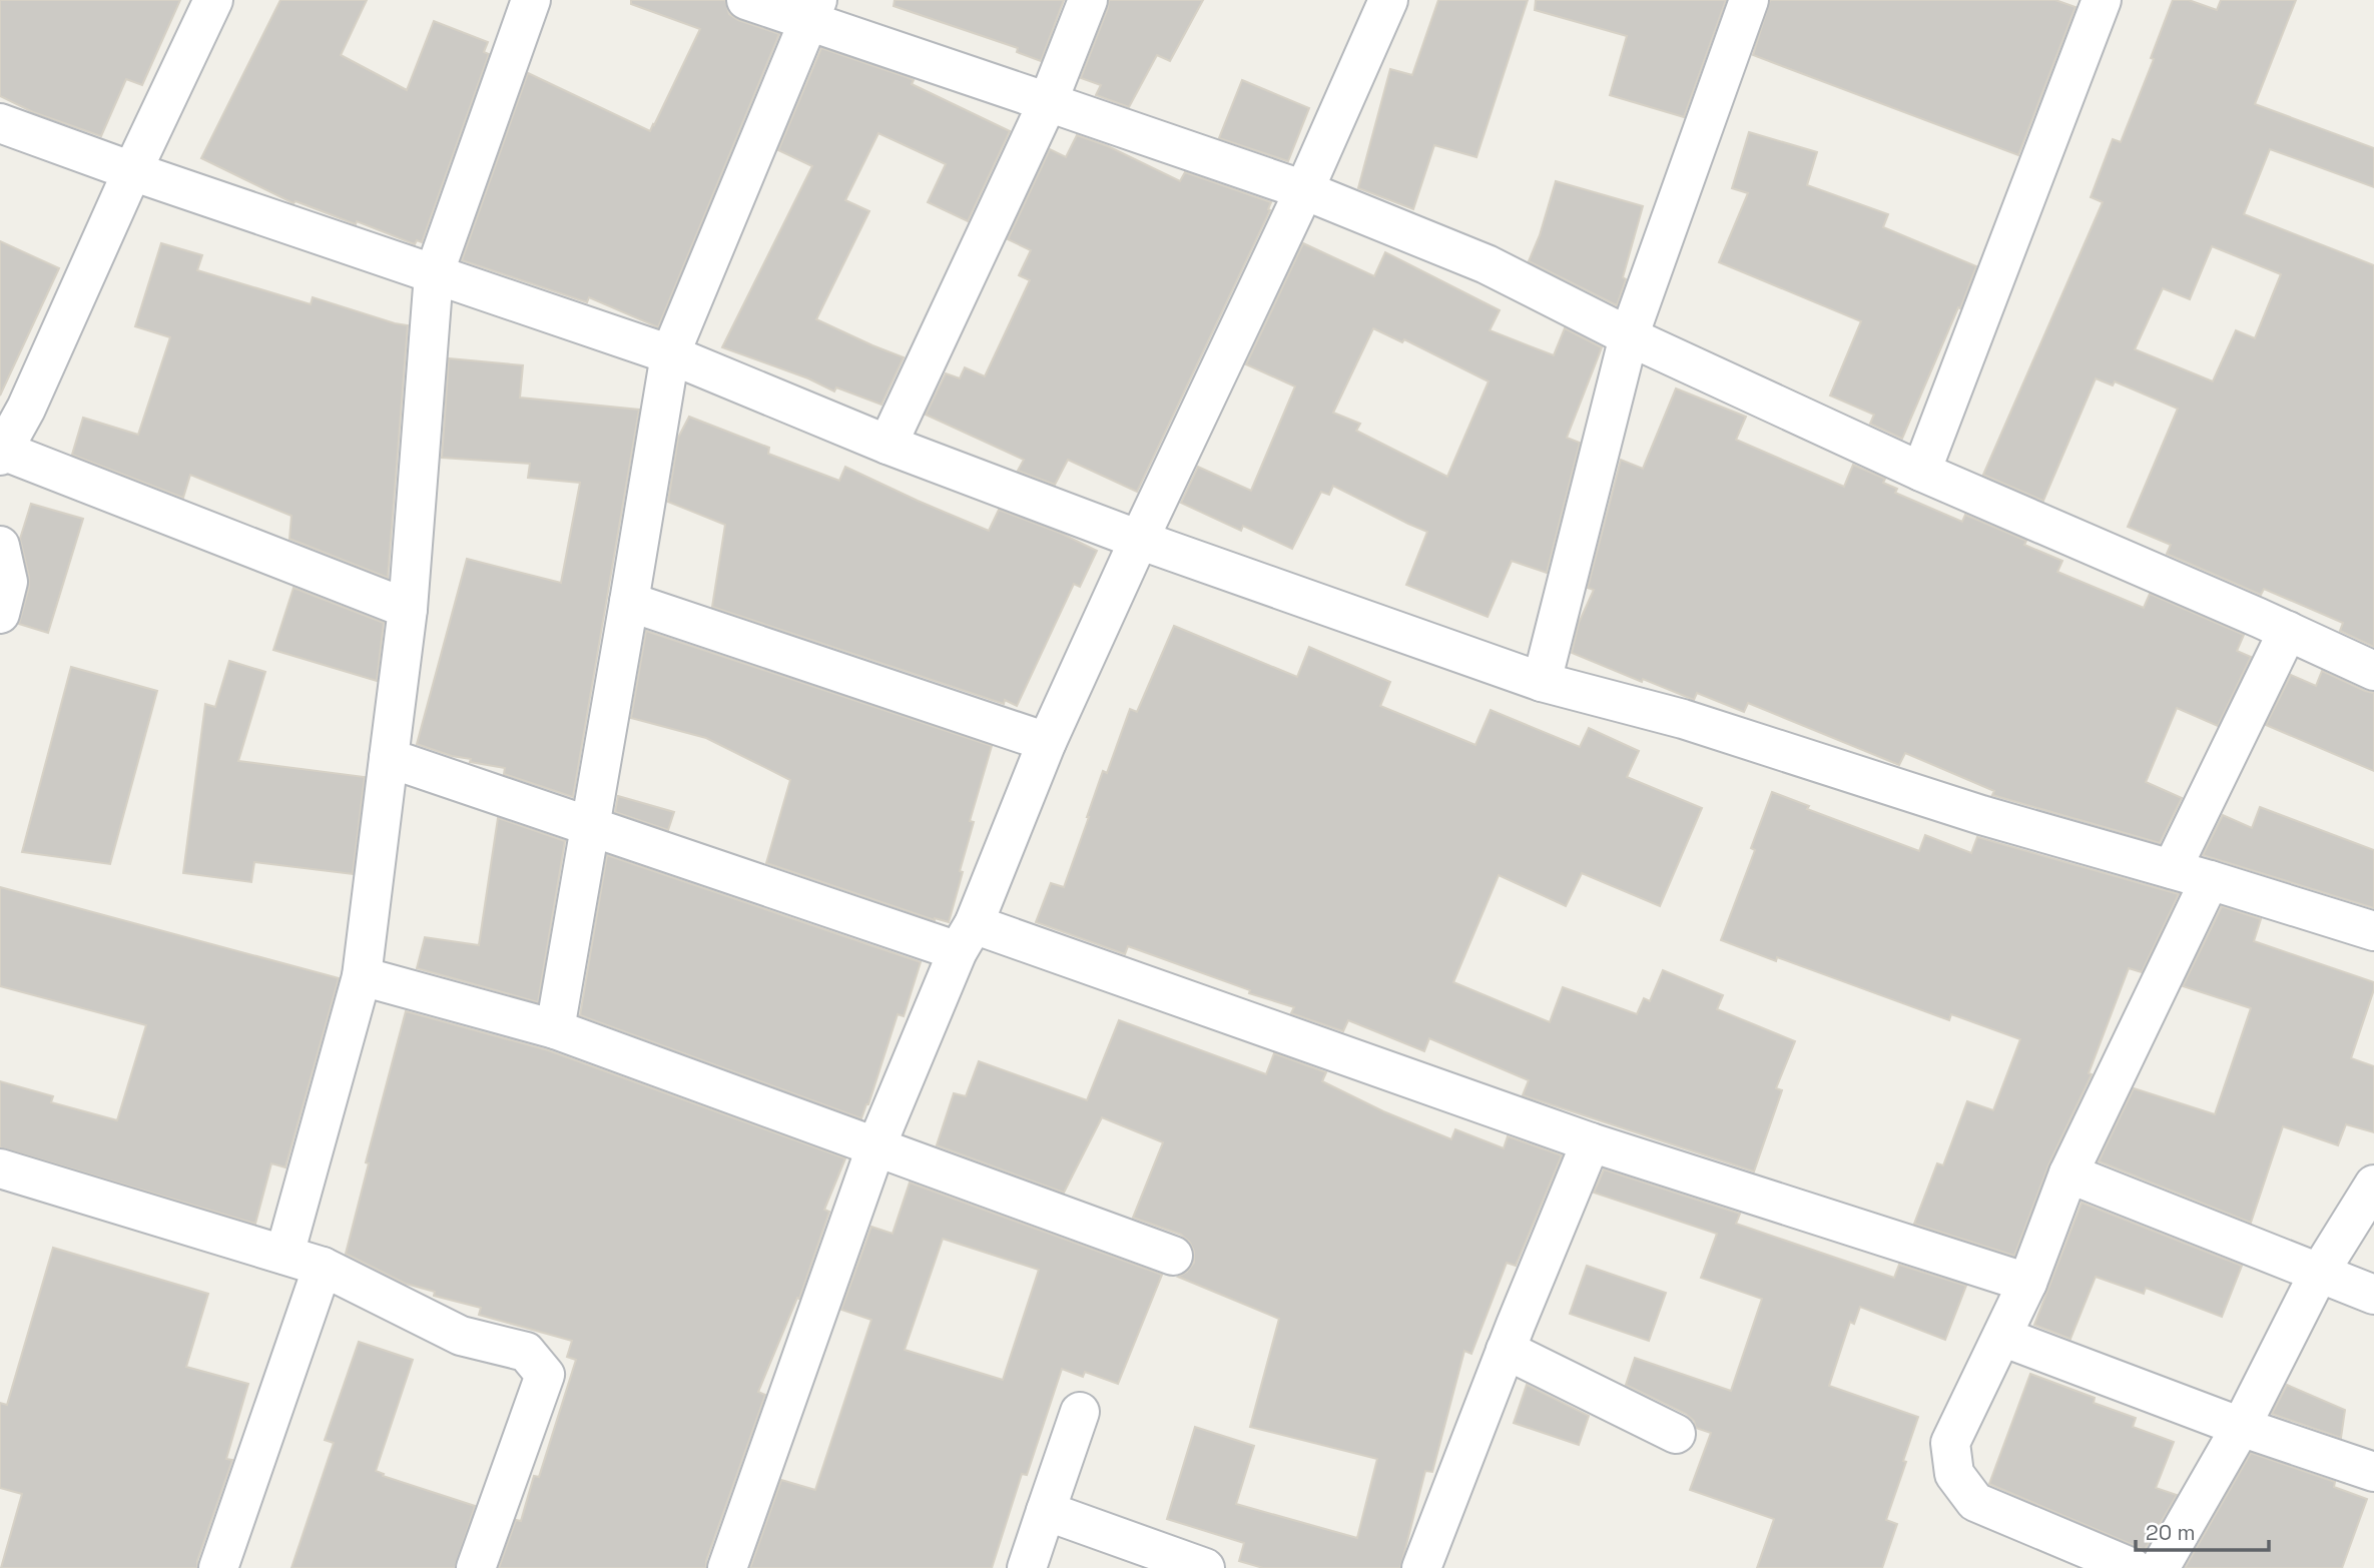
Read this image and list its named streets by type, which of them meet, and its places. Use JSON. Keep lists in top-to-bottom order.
{
  "scale_bar": "20 m"
}
